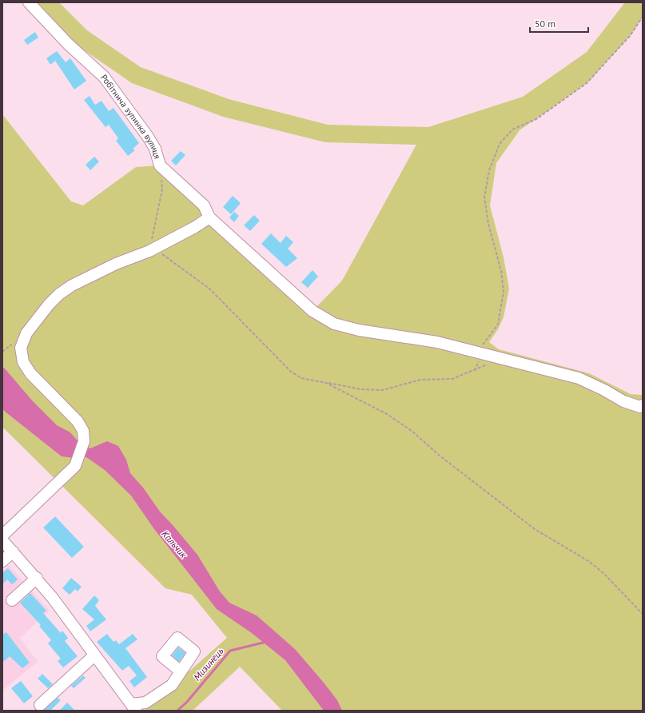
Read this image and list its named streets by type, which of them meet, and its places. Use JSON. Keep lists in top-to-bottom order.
{
  "streets": {
    "street": ["Робітнича зупинка вулиця"]
  },
  "water": ["Кальчик", "Мизинець"],
  "scale_bar": "50 m"
}
